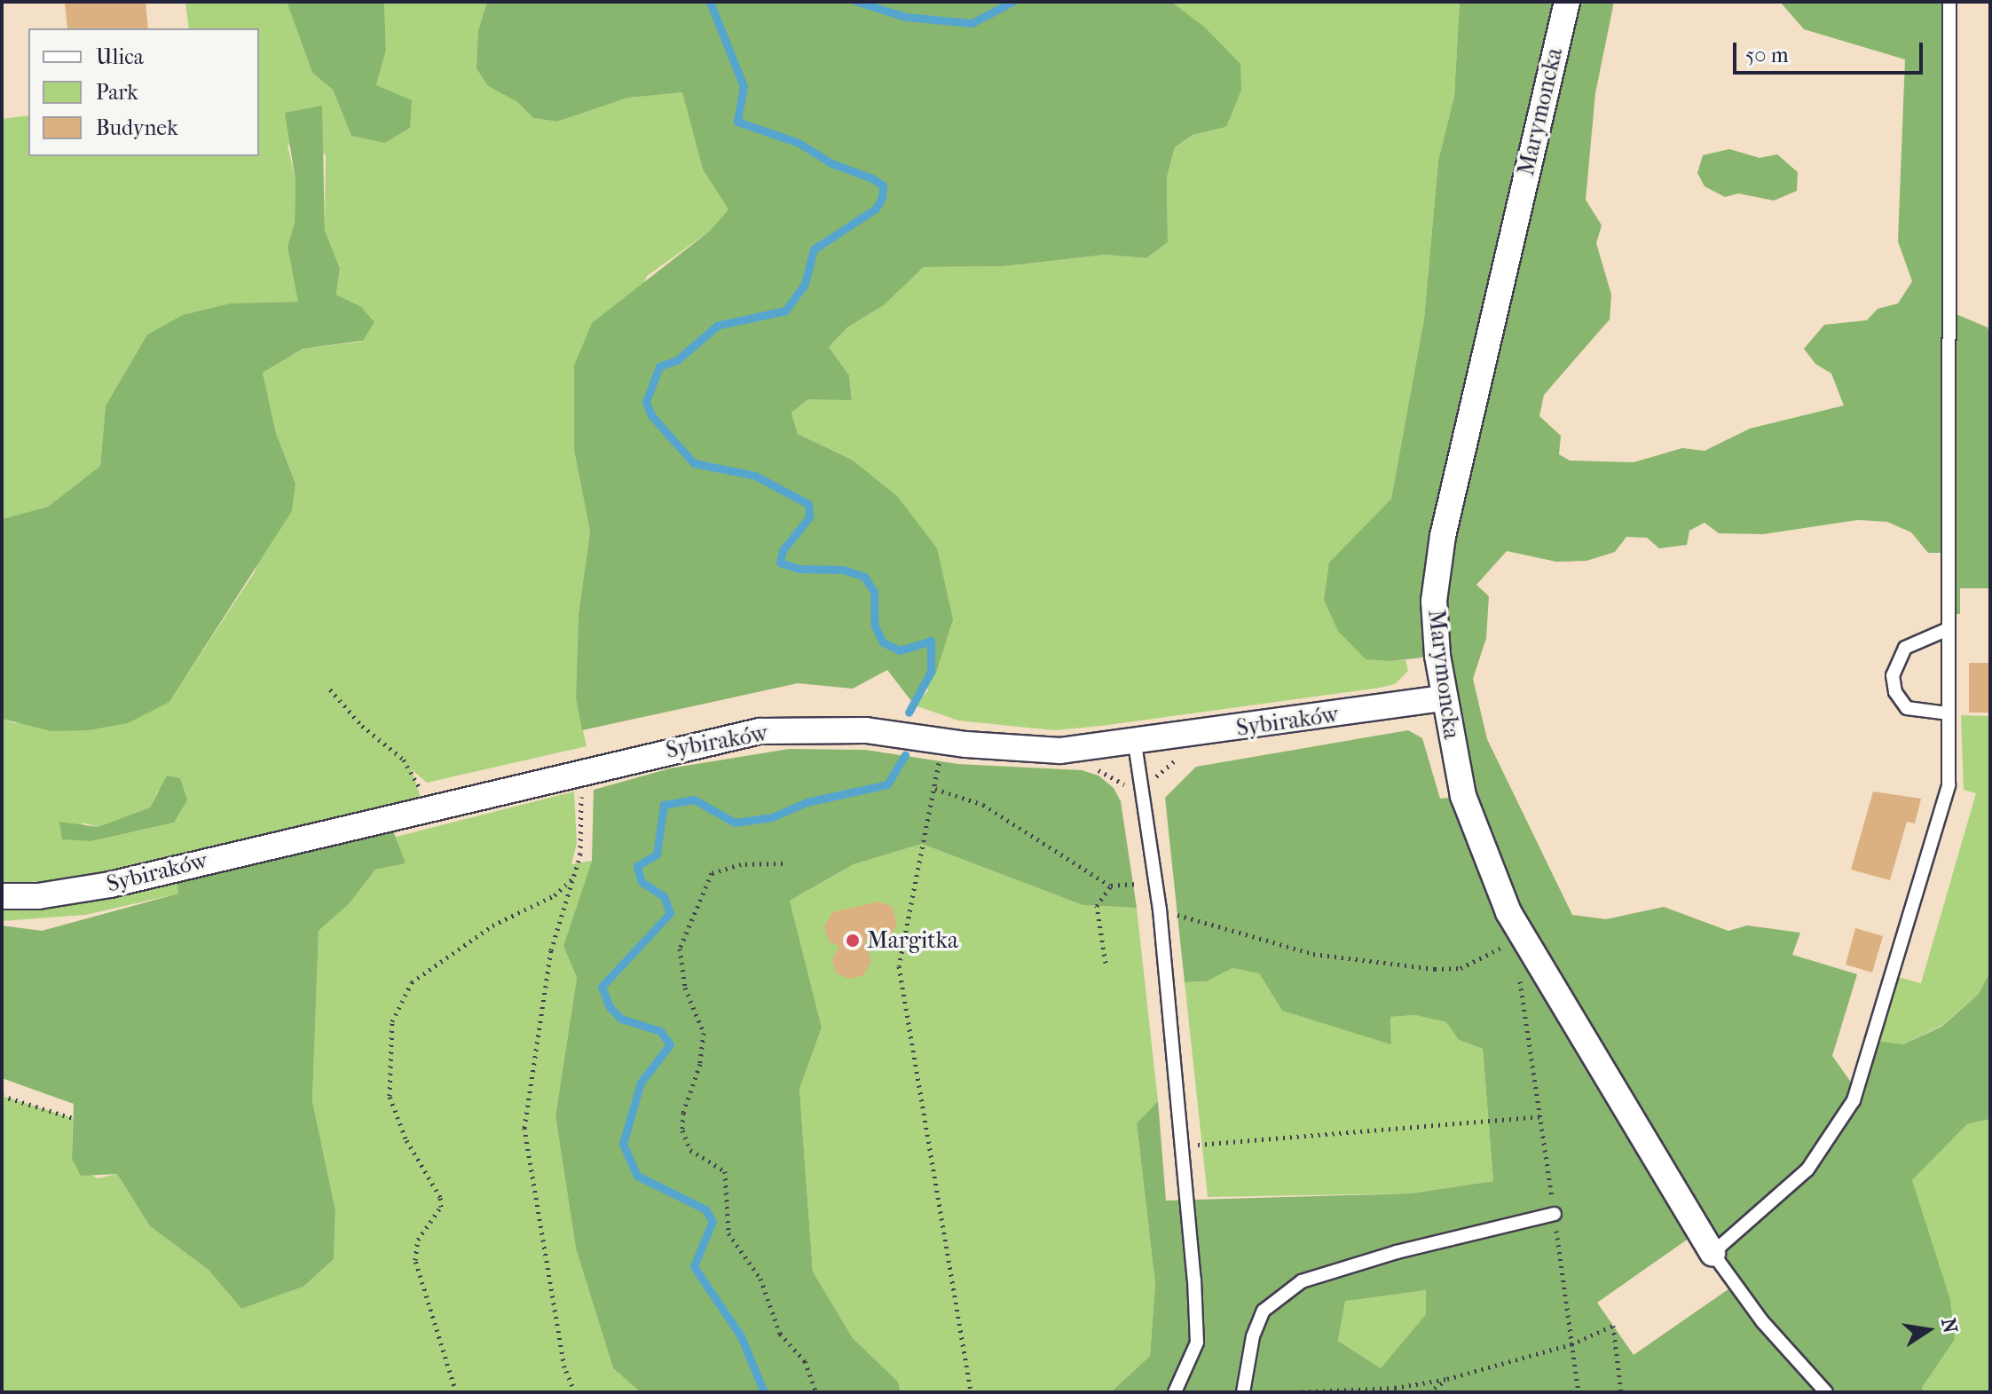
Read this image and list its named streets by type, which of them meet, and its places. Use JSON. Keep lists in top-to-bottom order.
{
  "streets": {
    "street": ["Marymoncka", "Sybiraków"]
  },
  "crossings": [
    ["Marymoncka", "Sybiraków"]
  ],
  "places": ["Margitka"],
  "legend": ["Ulica", "Park", "Budynek"],
  "scale_bar": "50 m",
  "north": "right"
}
